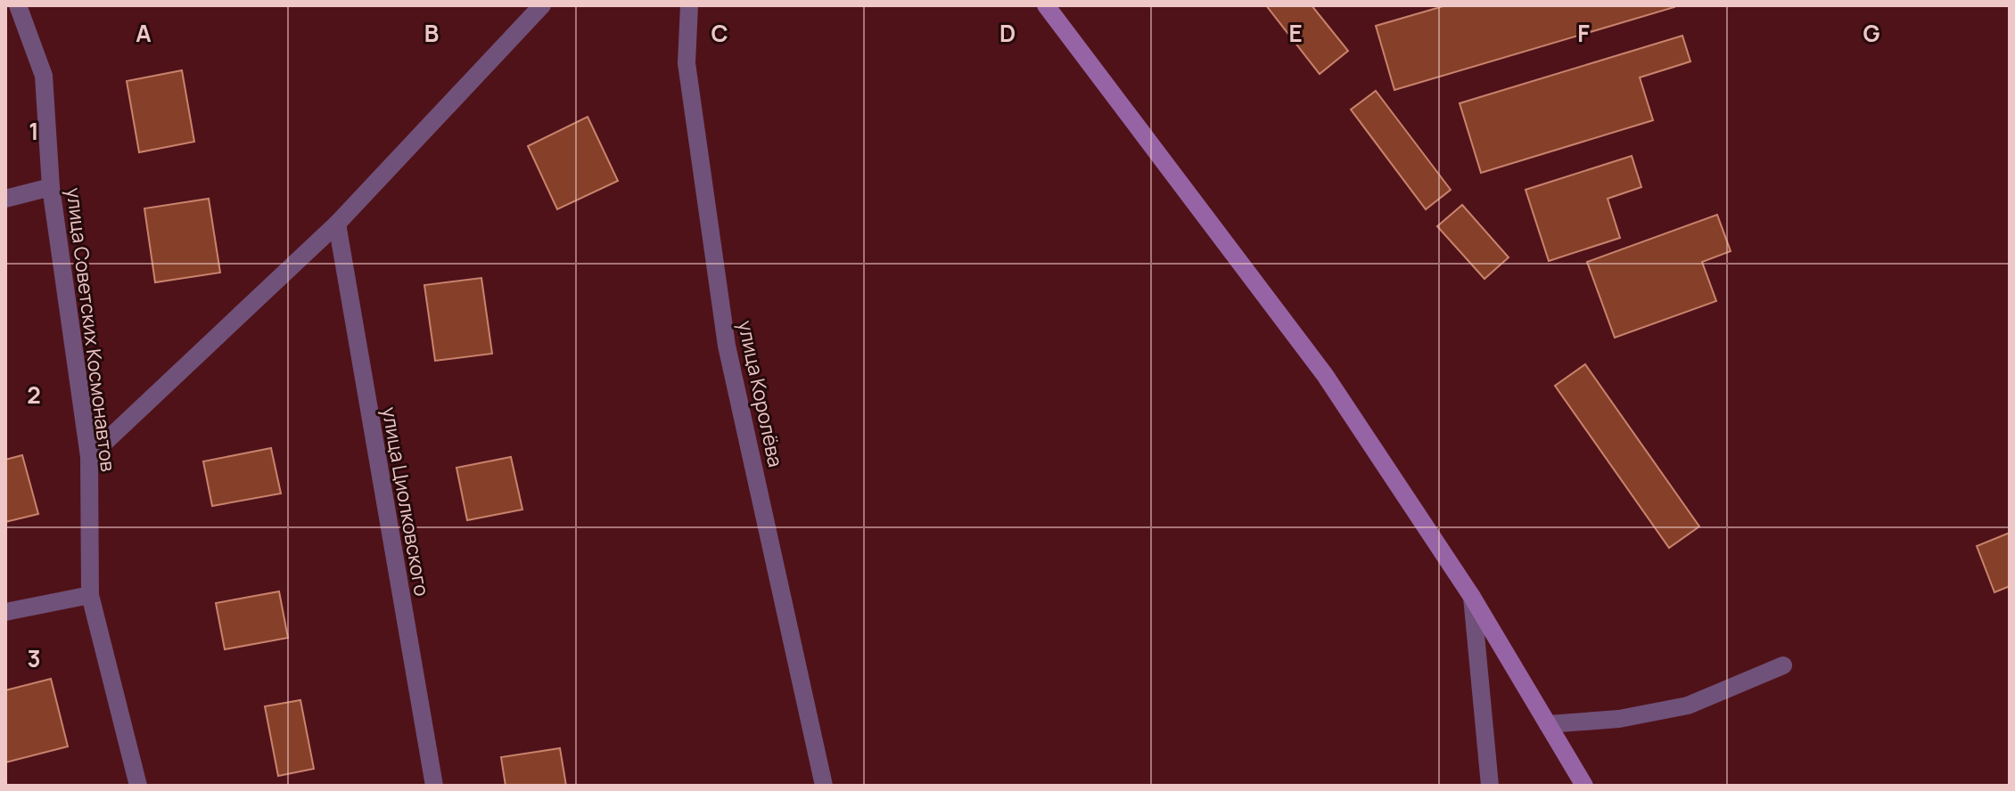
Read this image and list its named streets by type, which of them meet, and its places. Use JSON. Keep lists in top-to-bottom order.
{
  "streets": {
    "street": ["улица Советских Космонавтов", "улица Королёва", "улица Циолковского"]
  },
  "grid": {
    "columns": [
      "A",
      "B",
      "C",
      "D",
      "E",
      "F",
      "G"
    ],
    "rows": ["1", "2", "3"]
  }
}
